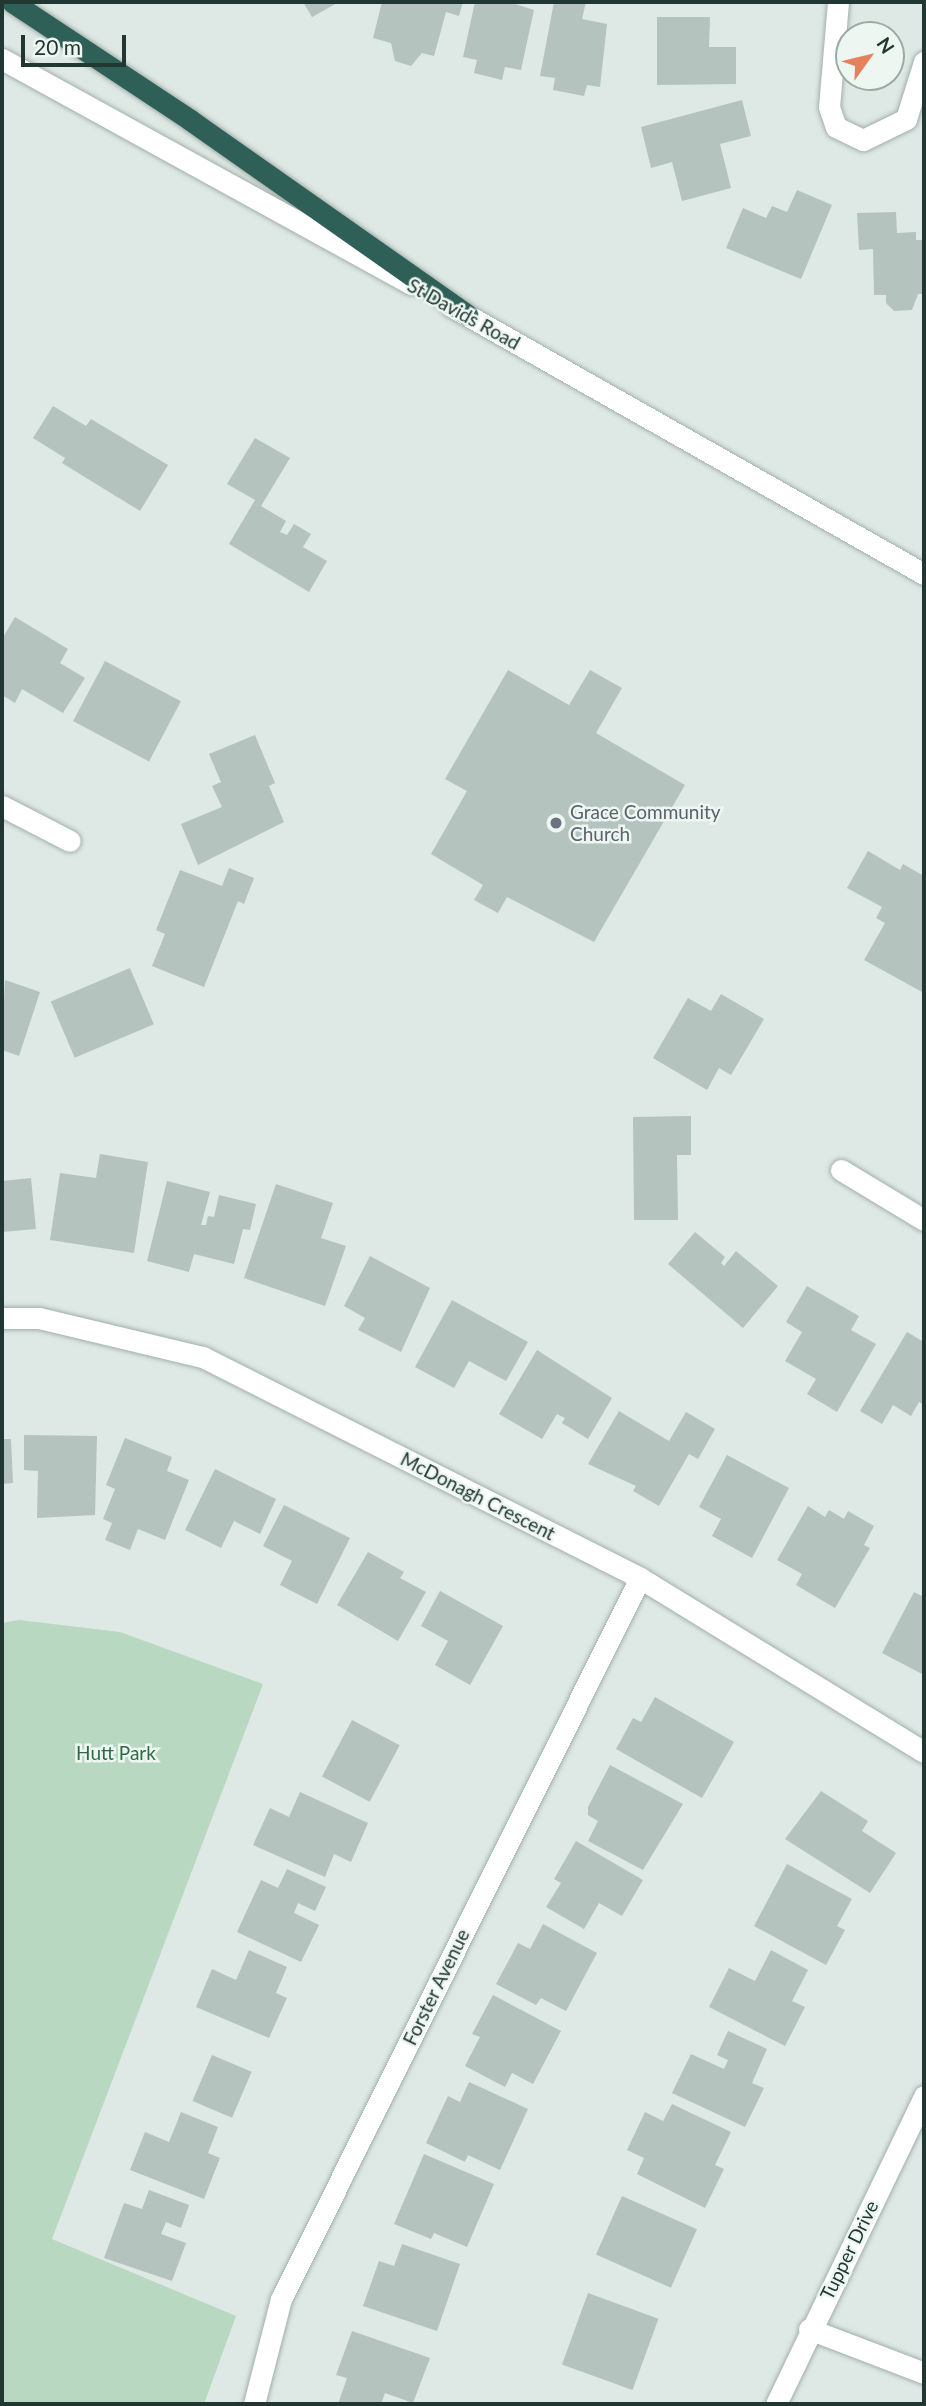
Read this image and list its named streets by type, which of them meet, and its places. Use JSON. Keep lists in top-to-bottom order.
{
  "streets": {
    "street": [
      "St Davids Road",
      "McDonagh Crescent",
      "Forster Avenue",
      "Tupper Drive"
    ]
  },
  "crossings": [
    ["McDonagh Crescent", "Forster Avenue"]
  ],
  "parks": ["Hutt Park"],
  "places": ["Grace Community Church"],
  "scale_bar": "20 m",
  "north": "top right"
}
